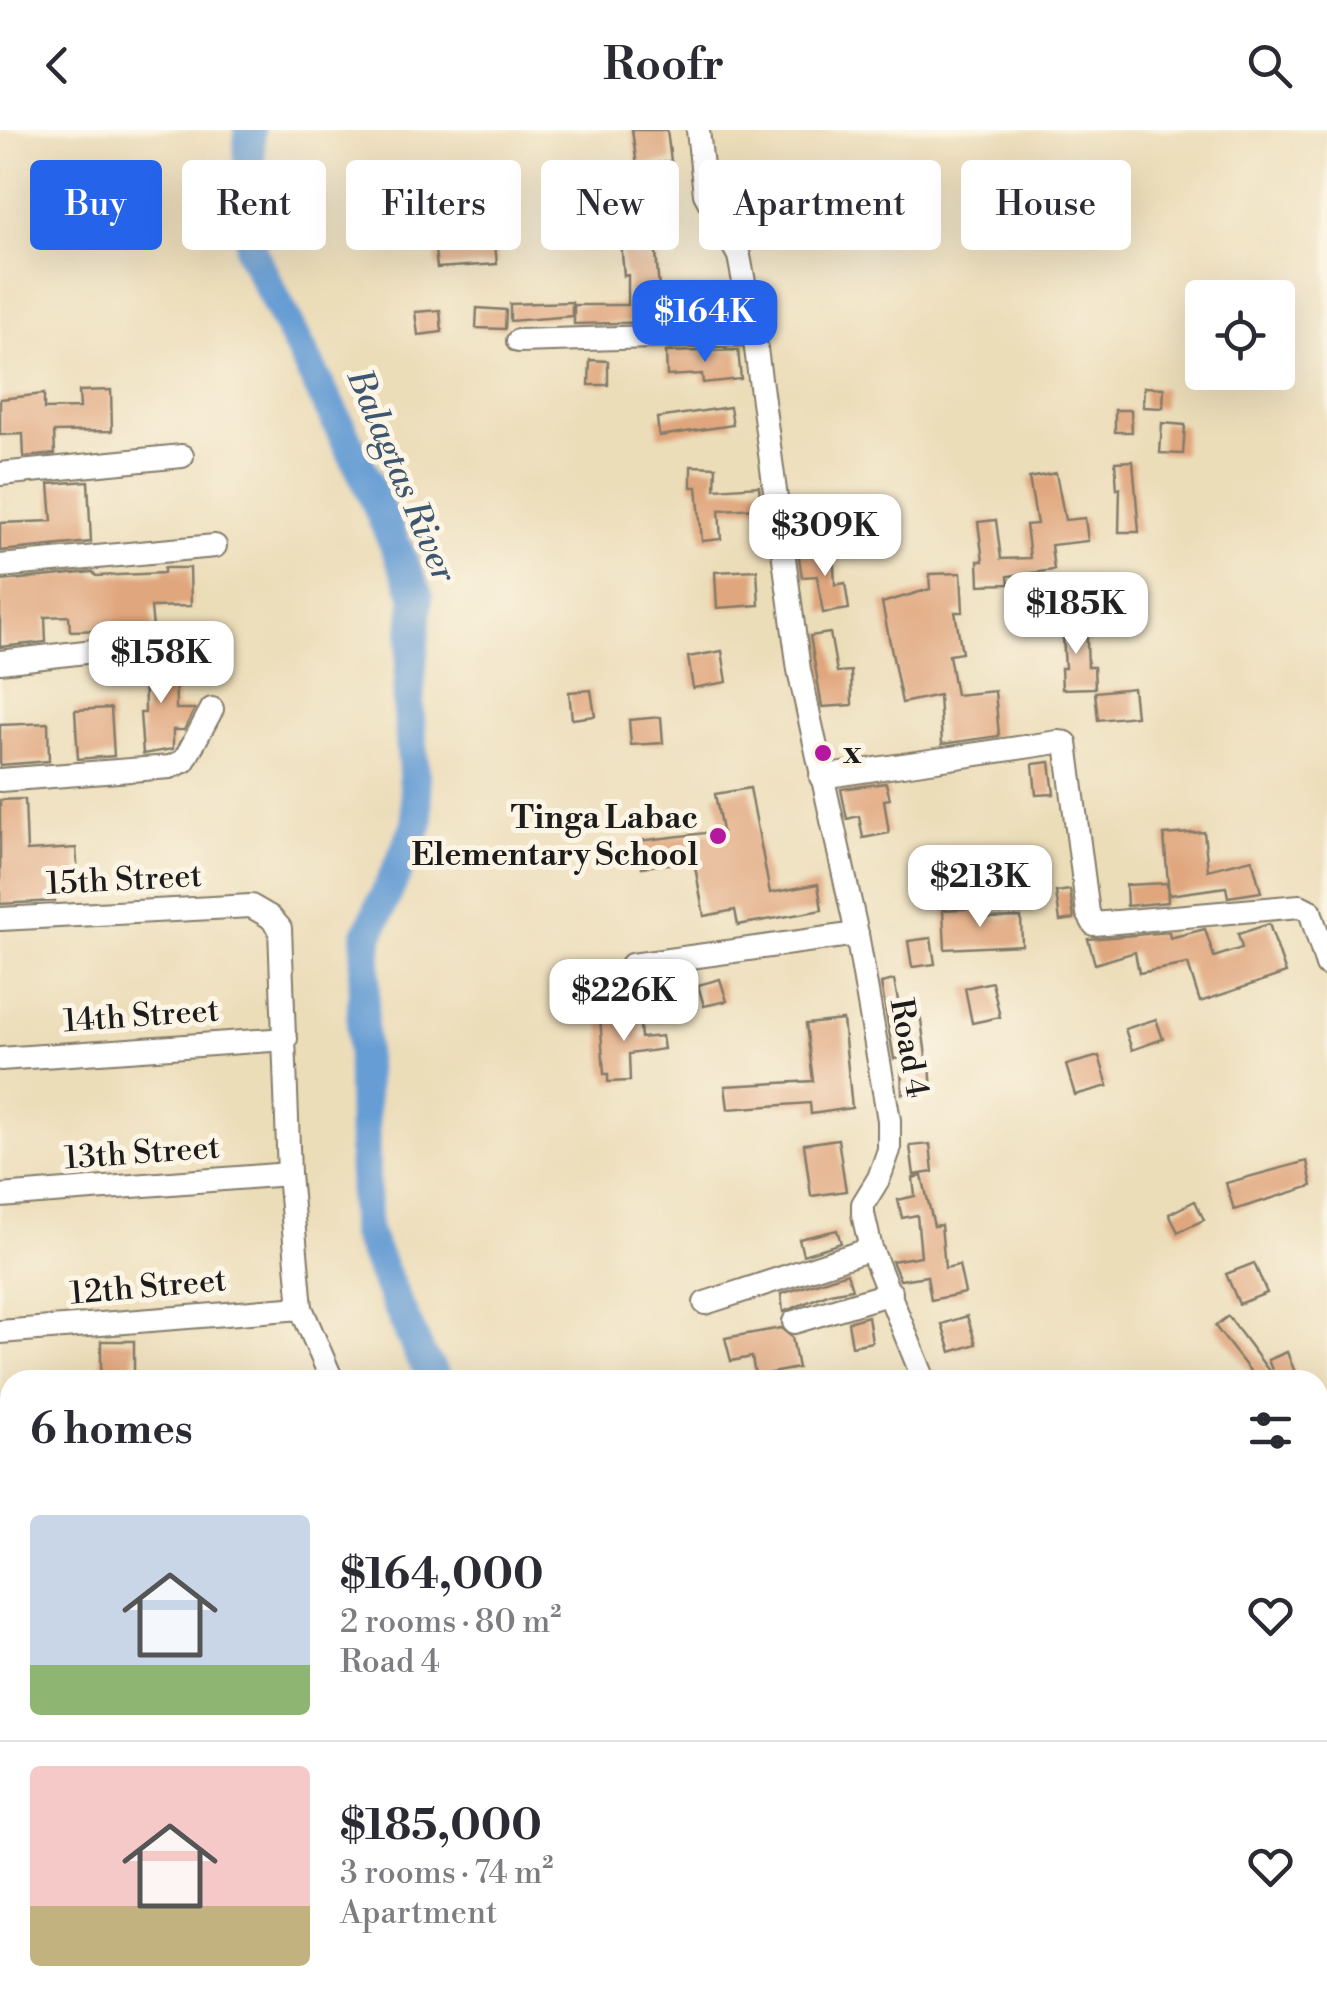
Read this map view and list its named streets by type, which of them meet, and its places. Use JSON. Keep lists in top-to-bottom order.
{
  "streets": {
    "street": [
      "15th Street",
      "14th Street",
      "Road 4",
      "13th Street",
      "12th Street"
    ]
  },
  "crossings": [
    ["15th Street", "14th Street"]
  ],
  "water": ["Balagtas River"],
  "places": ["x", "Tinga Labac Elementary School"],
  "page": {
    "header": "Roofr",
    "chip": [
      "Buy",
      "Rent",
      "Filters",
      "New",
      "Apartment",
      "House"
    ],
    "price": [
      "$164K",
      "$309K",
      "$185K",
      "$158K",
      "$213K",
      "$226K"
    ],
    "heading": "6 homes",
    "list": [
      {
        "name": "$164,000",
        "note": "2 rooms · 80 m² · Road 4"
      },
      {
        "name": "$185,000",
        "note": "3 rooms · 74 m² · Apartment"
      }
    ]
  }
}
